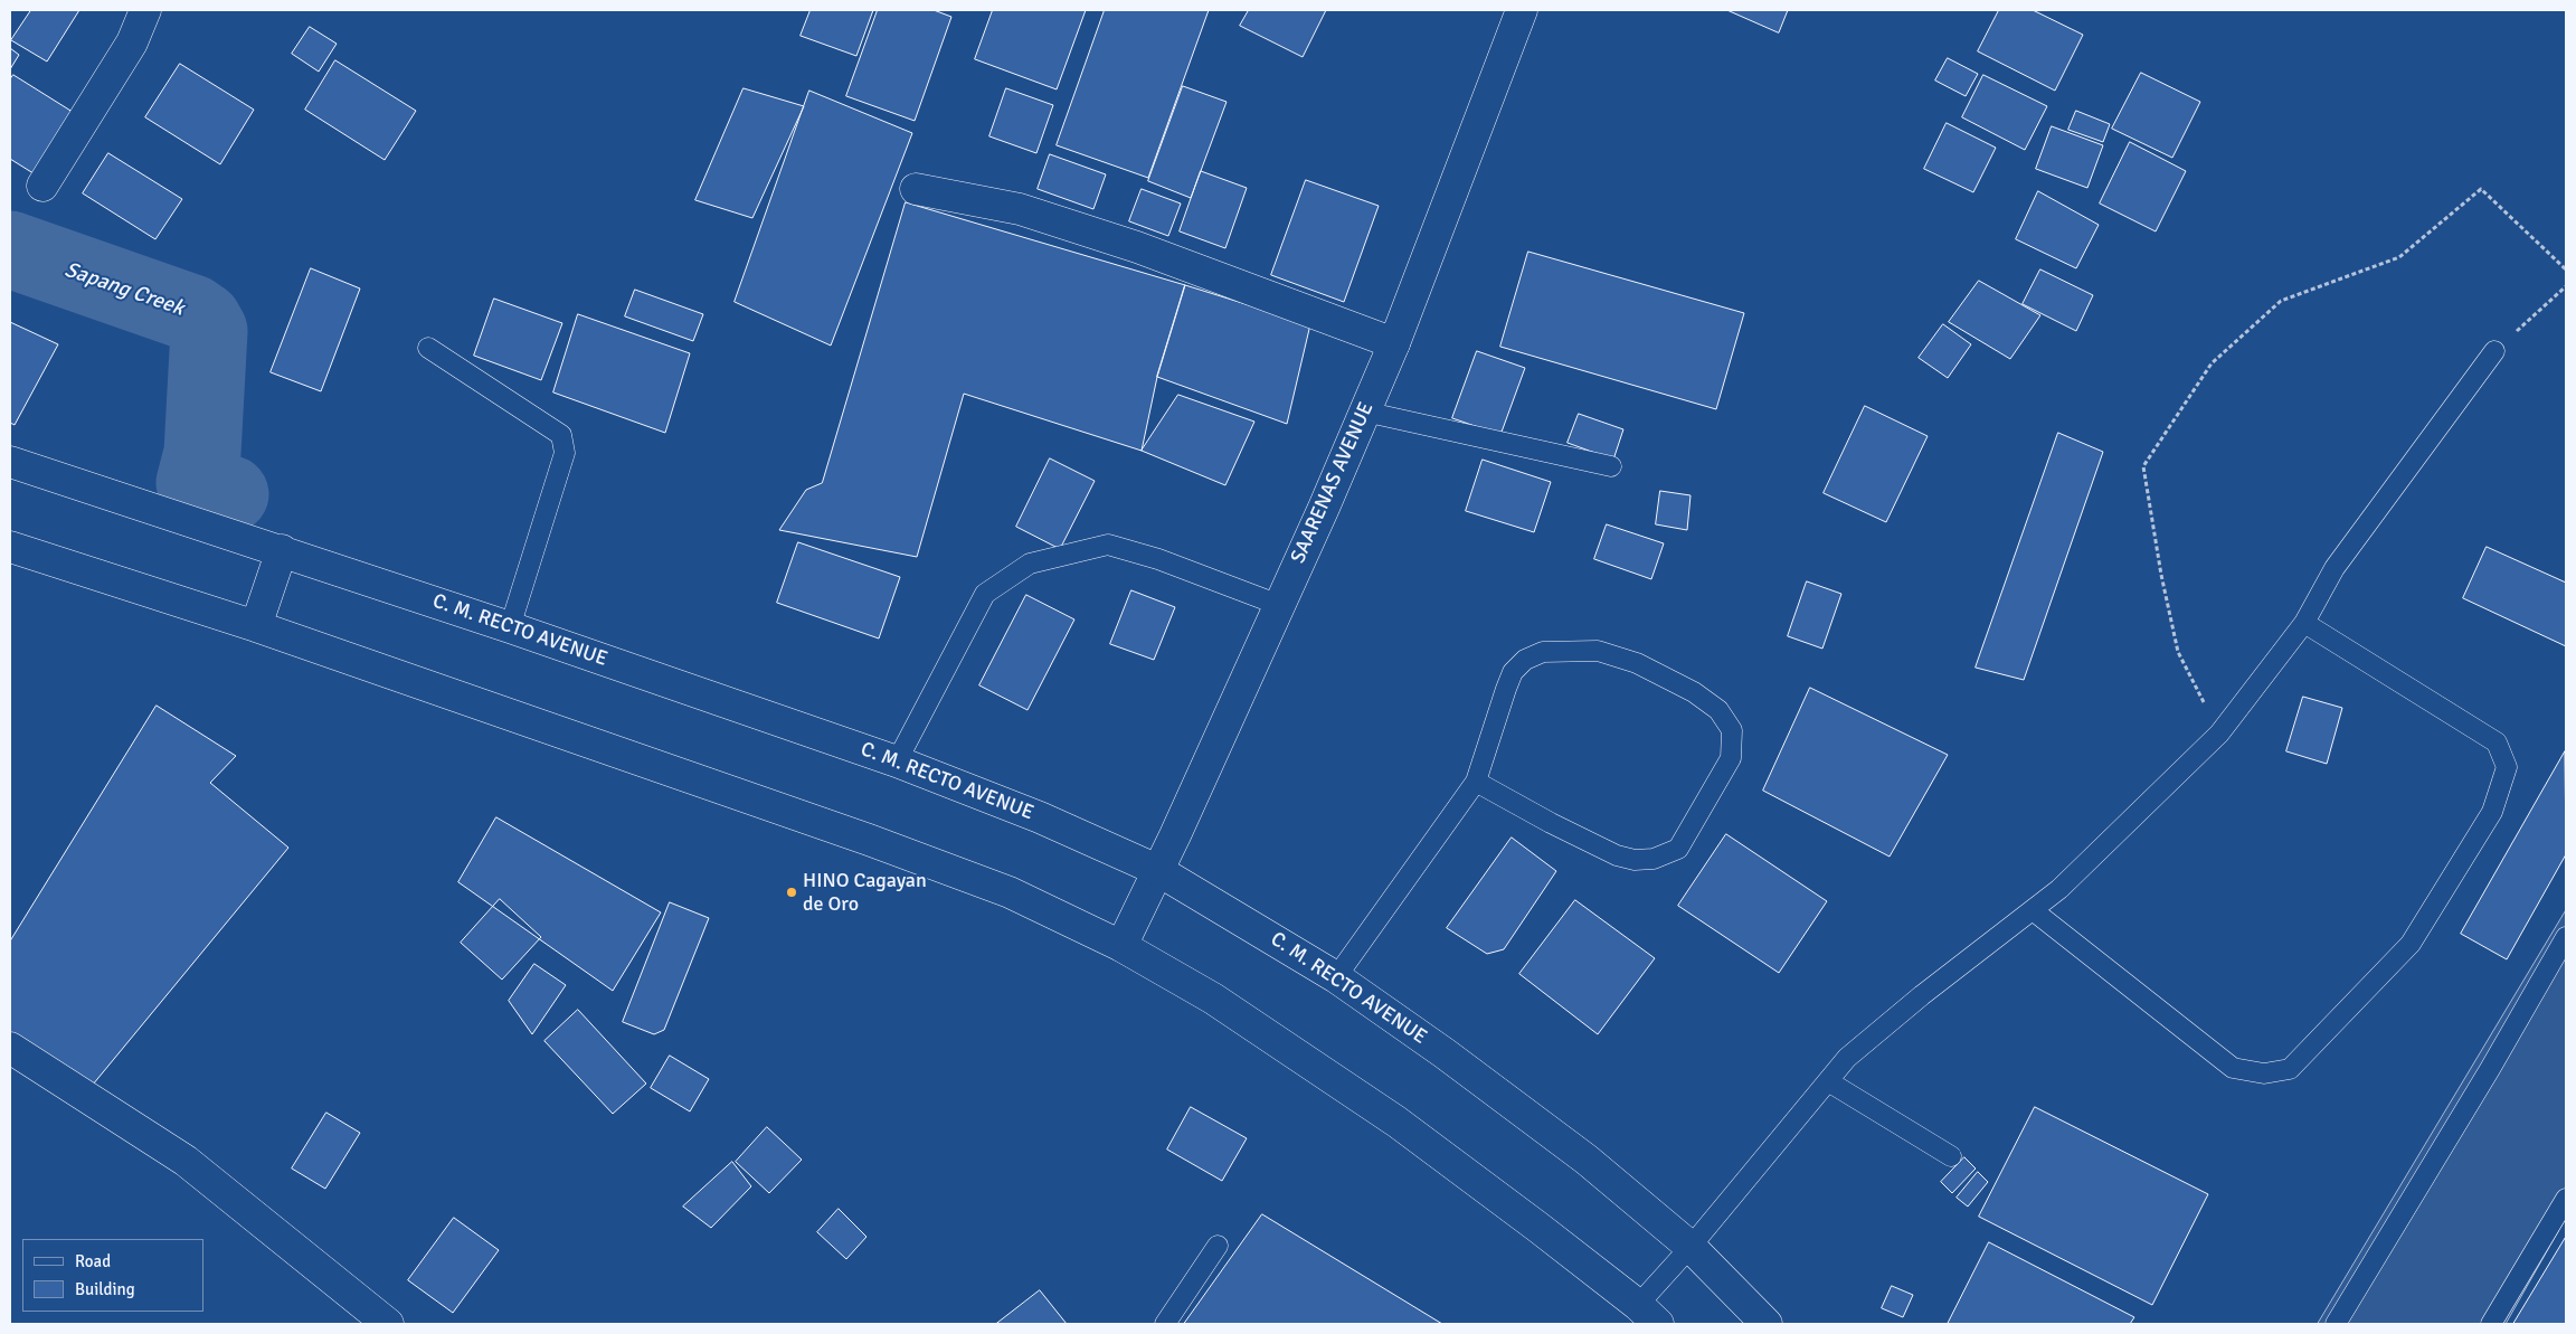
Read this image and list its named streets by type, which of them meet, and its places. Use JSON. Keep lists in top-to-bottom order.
{
  "streets": {
    "main road": ["SAARENAS AVENUE", "C. M. RECTO AVENUE"]
  },
  "crossings": [
    ["SAARENAS AVENUE", "C. M. RECTO AVENUE"]
  ],
  "water": ["Sapang Creek"],
  "places": ["HINO Cagayan de Oro"],
  "legend": ["Road", "Building"]
}
